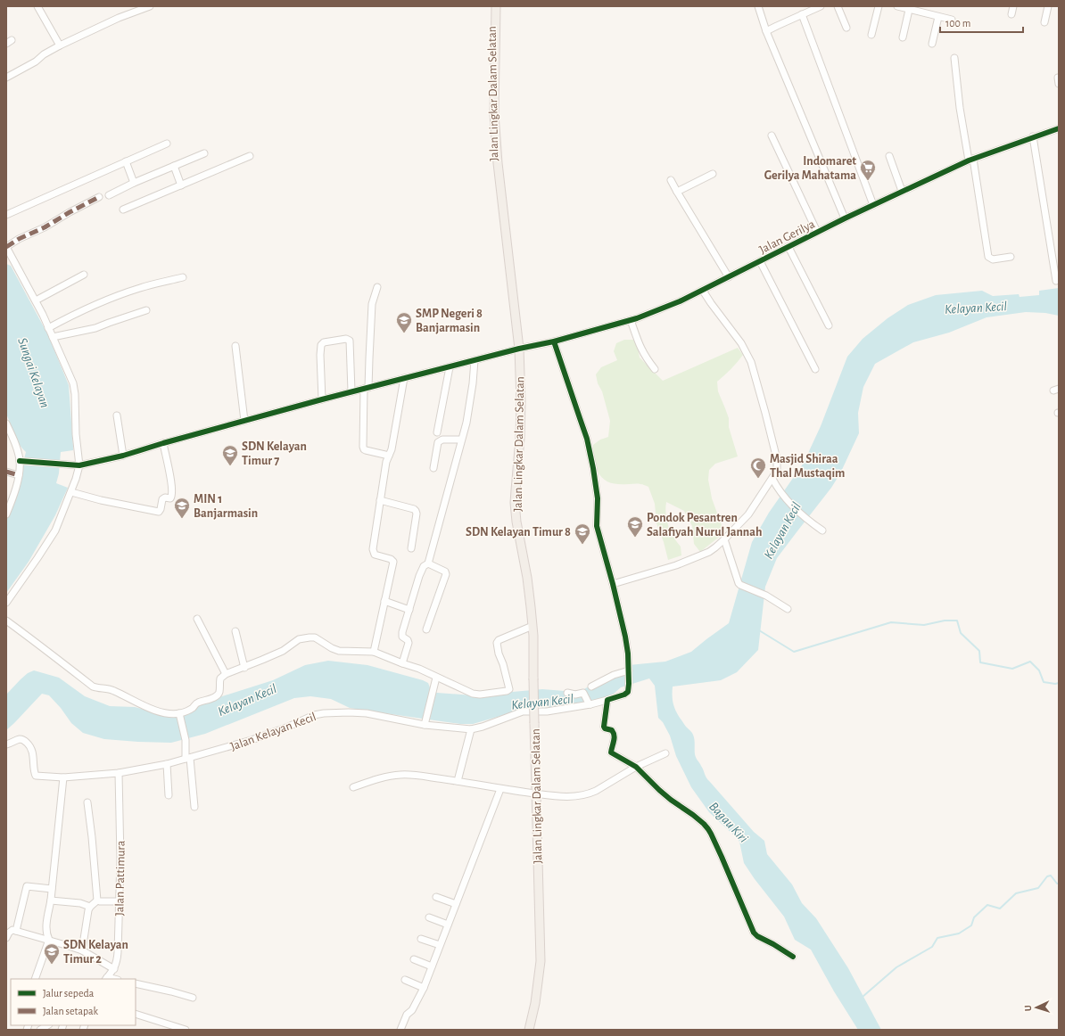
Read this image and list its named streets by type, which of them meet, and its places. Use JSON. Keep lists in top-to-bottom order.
{
  "streets": {
    "main road": ["Jalan Lingkar Dalam Selatan"],
    "street": ["Jalan Gerilya", "Jalan Kelayan Kecil", "Jalan Pattimura"]
  },
  "crossings": [
    ["Jalan Lingkar Dalam Selatan", "Jalan Gerilya"],
    ["Jalan Kelayan Kecil", "Jalan Pattimura"]
  ],
  "water": ["Kelayan Kecil", "Sungai Kelayan", "Bagau Kiri"],
  "places": {
    "supermarket": ["Indomaret Gerilya Mahatama"],
    "school or university": [
      "SMP Negeri 8 Banjarmasin",
      "SDN Kelayan Timur 7",
      "MIN 1 Banjarmasin",
      "Pondok Pesantren Salafiyah Nurul Jannah",
      "SDN Kelayan Timur 8",
      "SDN Kelayan Timur 2"
    ],
    "mosque": ["Masjid Shiraa Thal Mustaqim"]
  },
  "legend": ["Jalur sepeda", "Jalan setapak"],
  "scale_bar": "100 m",
  "north": "left"
}
